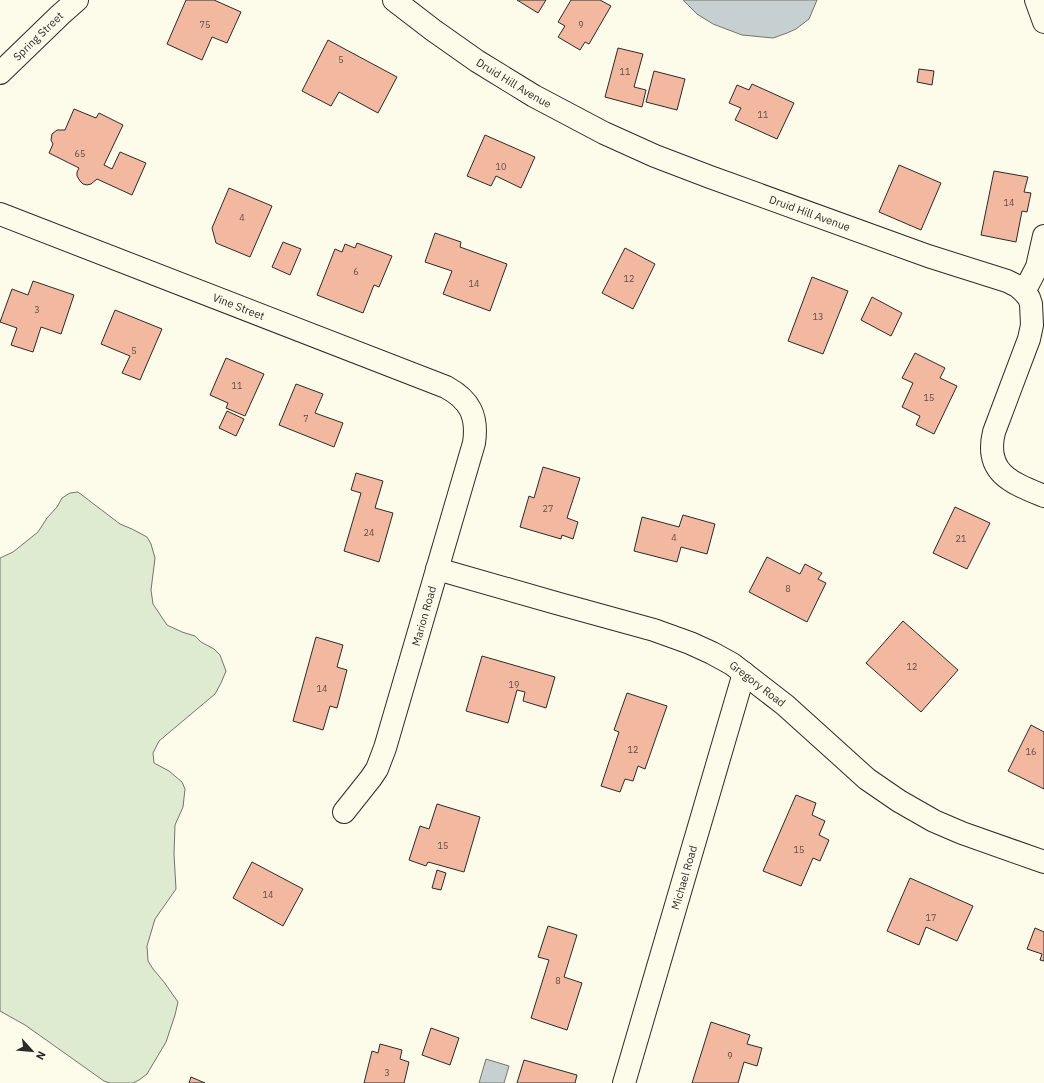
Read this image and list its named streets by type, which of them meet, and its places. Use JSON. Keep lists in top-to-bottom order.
{
  "streets": {
    "street": [
      "Spring Street",
      "Druid Hill Avenue",
      "Vine Street",
      "Marion Road",
      "Gregory Road",
      "Michael Road"
    ]
  },
  "crossings": [
    ["Vine Street", "Marion Road"],
    ["Marion Road", "Gregory Road"],
    ["Gregory Road", "Michael Road"]
  ],
  "house_numbers": [
    "75",
    "9",
    "5",
    "11",
    "11",
    "65",
    "10",
    "14",
    "4",
    "6",
    "12",
    "14",
    "3",
    "13",
    "5",
    "11",
    "15",
    "7",
    "27",
    "24",
    "4",
    "21",
    "8",
    "12",
    "19",
    "14",
    "12",
    "16",
    "15",
    "15",
    "14",
    "17",
    "8",
    "9",
    "3"
  ],
  "north": "bottom right"
}
